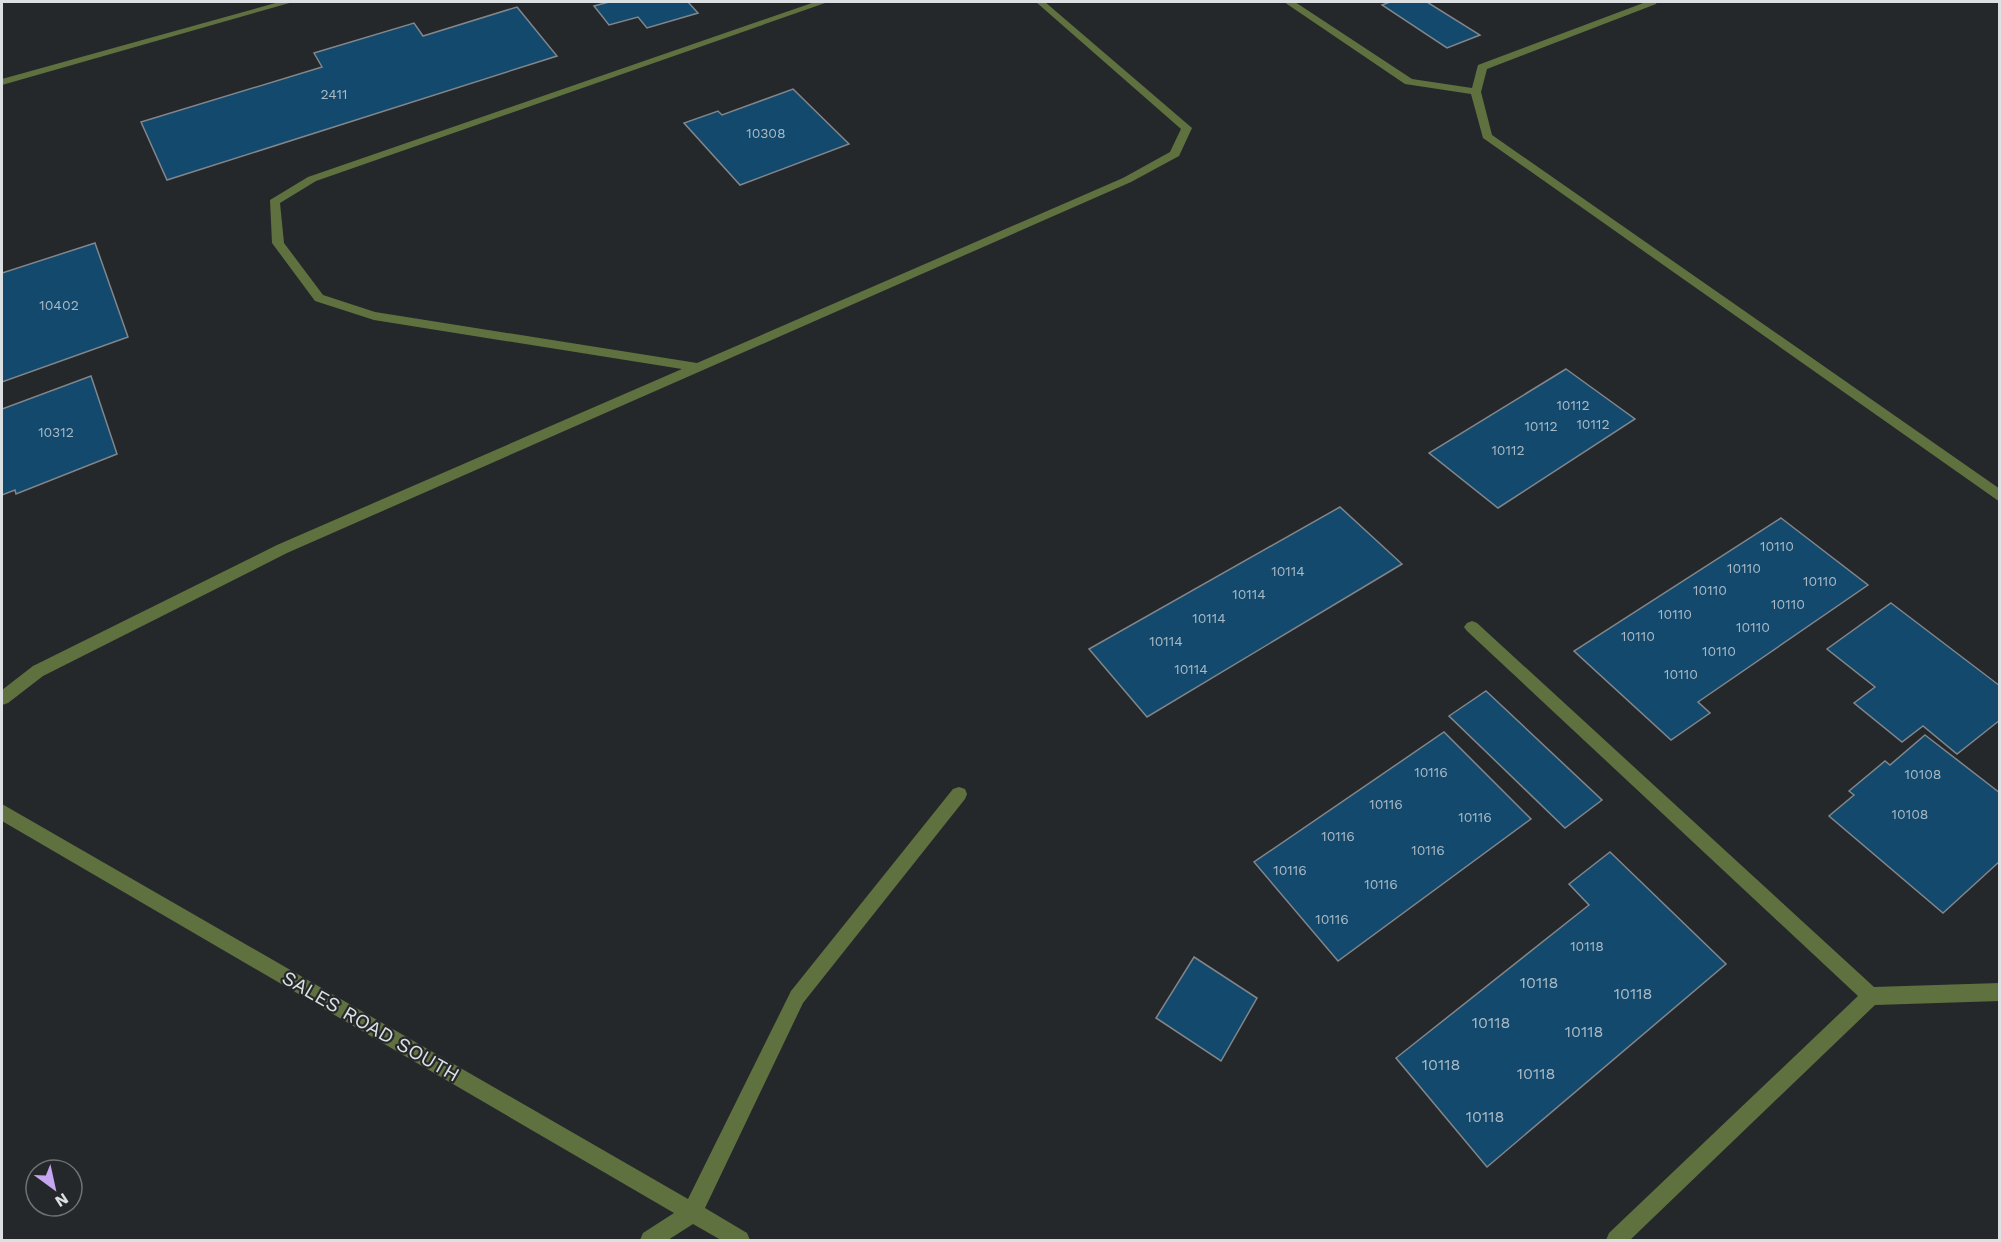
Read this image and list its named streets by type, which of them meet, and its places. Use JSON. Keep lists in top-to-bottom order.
{
  "streets": {
    "street": ["SALES ROAD SOUTH"]
  },
  "house_numbers": [
    "2411",
    "10308",
    "10402",
    "10112",
    "10112",
    "10112",
    "10312",
    "10112",
    "10110",
    "10110",
    "10114",
    "10110",
    "10110",
    "10114",
    "10110",
    "10110",
    "10114",
    "10110",
    "10110",
    "10114",
    "10110",
    "10114",
    "10110",
    "10116",
    "10108",
    "10116",
    "10108",
    "10116",
    "10116",
    "10116",
    "10116",
    "10116",
    "10116",
    "10118",
    "10118",
    "10118",
    "10118",
    "10118",
    "10118",
    "10118",
    "10118"
  ],
  "north": "bottom right"
}
